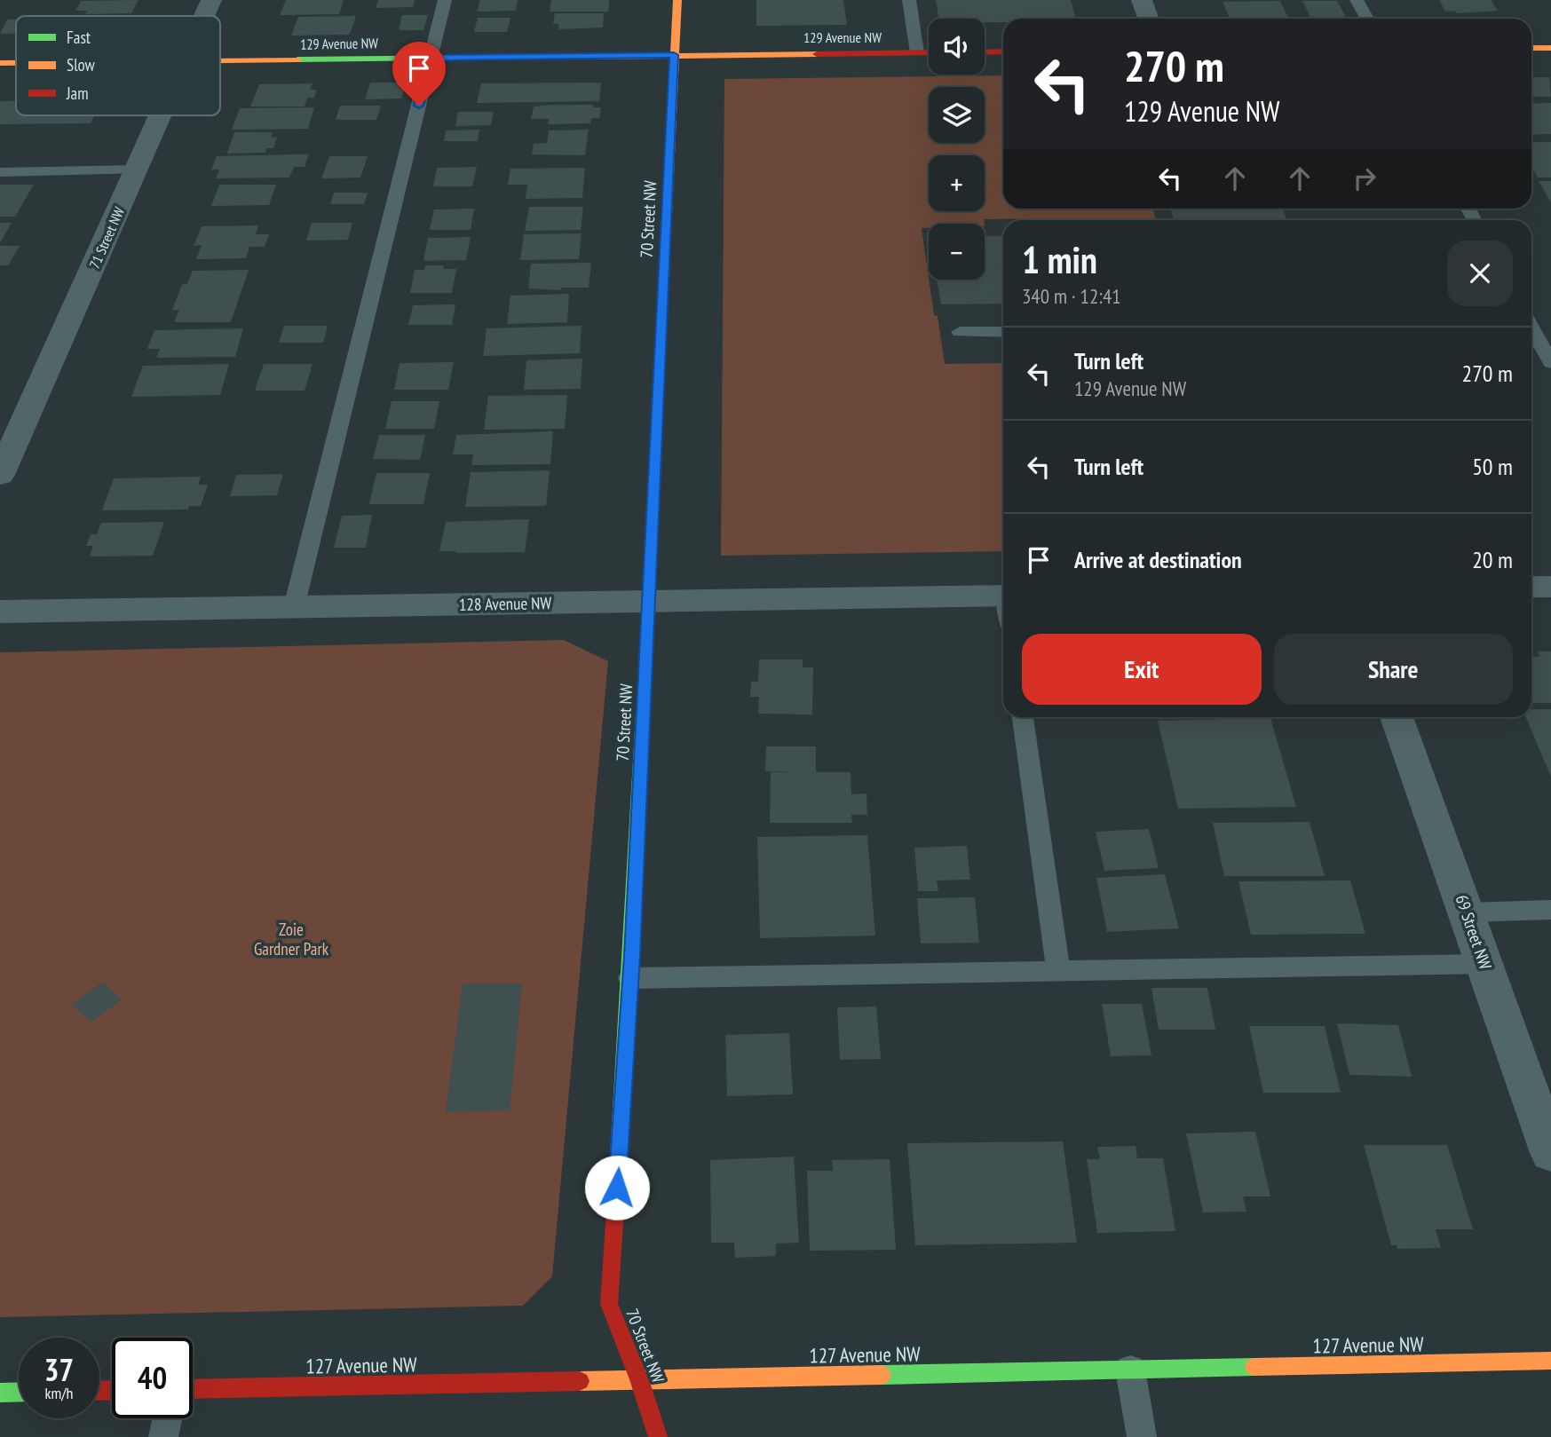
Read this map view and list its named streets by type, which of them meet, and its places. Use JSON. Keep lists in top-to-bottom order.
{
  "streets": {
    "street": [
      "129 Avenue NW",
      "70 Street NW",
      "71 Street NW",
      "128 Avenue NW",
      "69 Street NW",
      "127 Avenue NW"
    ]
  },
  "crossings": [
    ["129 Avenue NW", "70 Street NW"],
    ["70 Street NW", "128 Avenue NW"],
    ["70 Street NW", "127 Avenue NW"]
  ],
  "parks": ["Zoie Gardner Park"],
  "legend": ["Fast", "Slow", "Jam"],
  "page": {
    "map_buttons": ["+", "−"],
    "turn": ["270 m", "129 Avenue NW"],
    "heading": ["1 min", "340 m · 12:41"],
    "list": [
      {
        "name": "Turn left",
        "note": "129 Avenue NW",
        "value": "270 m"
      },
      {
        "name": "Turn left",
        "value": "50 m"
      },
      {
        "name": "Arrive at destination",
        "value": "20 m"
      }
    ],
    "buttons": ["Exit", "Share"],
    "speed": "37 km/h",
    "limit": "40"
  }
}
